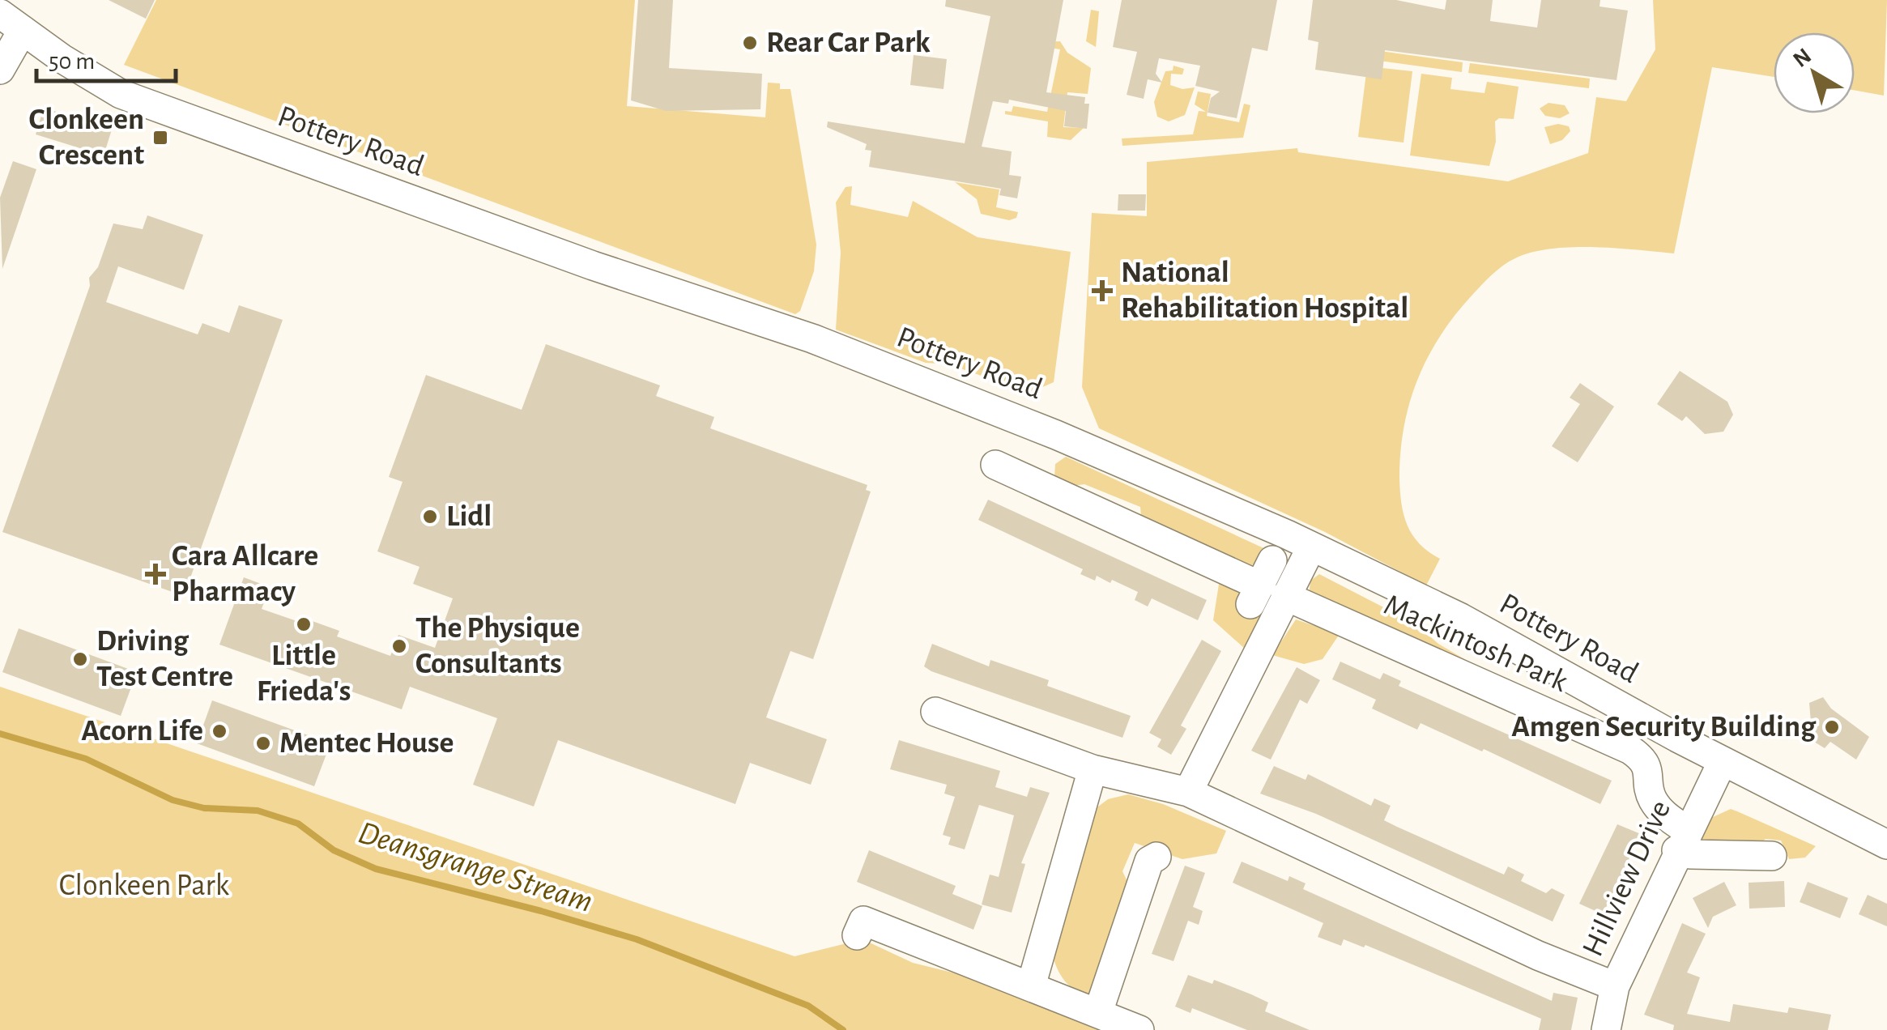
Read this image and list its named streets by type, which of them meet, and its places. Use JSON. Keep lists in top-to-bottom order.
{
  "streets": {
    "street": ["Pottery Road", "Mackintosh Park", "Hillview Drive"]
  },
  "crossings": [
    ["Pottery Road", "Hillview Drive"],
    ["Mackintosh Park", "Hillview Drive"]
  ],
  "water": ["Deansgrange Stream"],
  "parks": ["Clonkeen Park"],
  "places": {
    "other": [
      "Rear Car Park",
      "Lidl",
      "Little Frieda's",
      "The Physique Consultants",
      "Driving Test Centre",
      "Amgen Security Building",
      "Acorn Life",
      "Mentec House"
    ],
    "transit": ["Clonkeen Crescent"],
    "health": ["National Rehabilitation Hospital", "Cara Allcare Pharmacy"]
  },
  "scale_bar": "50 m",
  "north": "top left"
}
